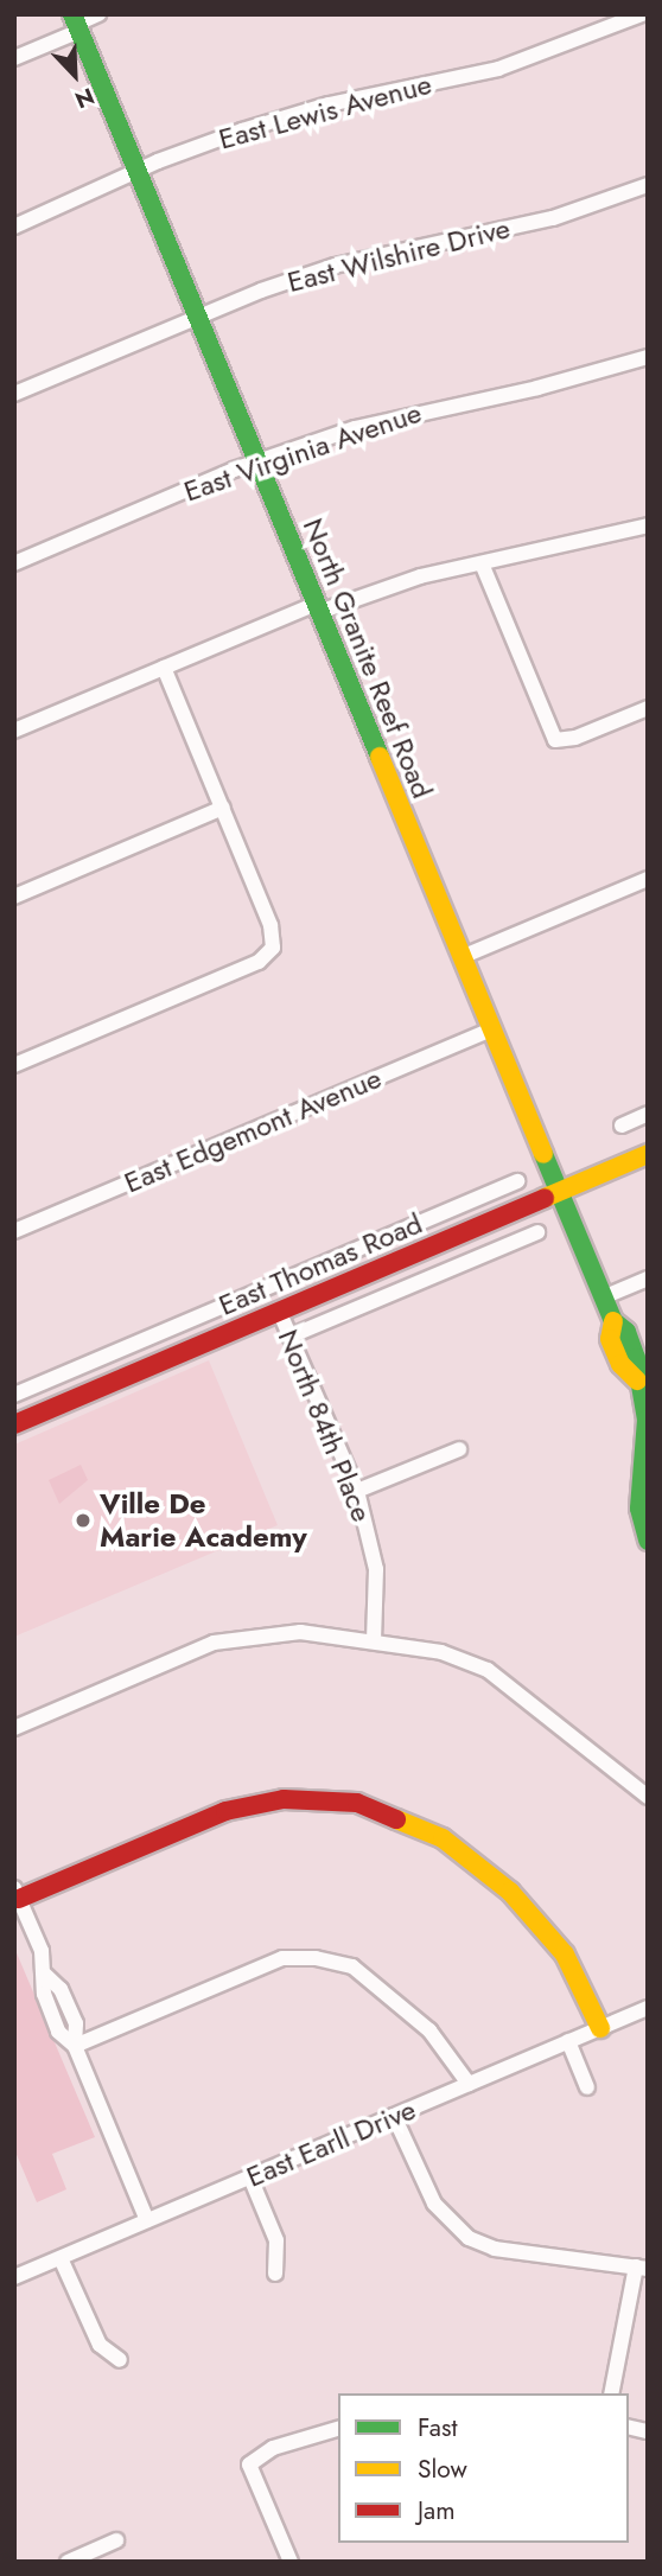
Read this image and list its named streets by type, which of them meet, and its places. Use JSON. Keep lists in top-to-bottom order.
{
  "streets": {
    "street": [
      "East Lewis Avenue",
      "East Wilshire Drive",
      "East Virginia Avenue",
      "North Granite Reef Road",
      "East Edgemont Avenue",
      "East Thomas Road",
      "North 84th Place",
      "East Earll Drive"
    ]
  },
  "crossings": [
    ["East Lewis Avenue", "North Granite Reef Road"],
    ["East Wilshire Drive", "North Granite Reef Road"],
    ["East Virginia Avenue", "North Granite Reef Road"],
    ["North Granite Reef Road", "East Edgemont Avenue"],
    ["North Granite Reef Road", "East Thomas Road"],
    ["East Thomas Road", "North 84th Place"]
  ],
  "places": ["Ville De Marie Academy"],
  "legend": ["Fast", "Slow", "Jam"],
  "north": "bottom right"
}
